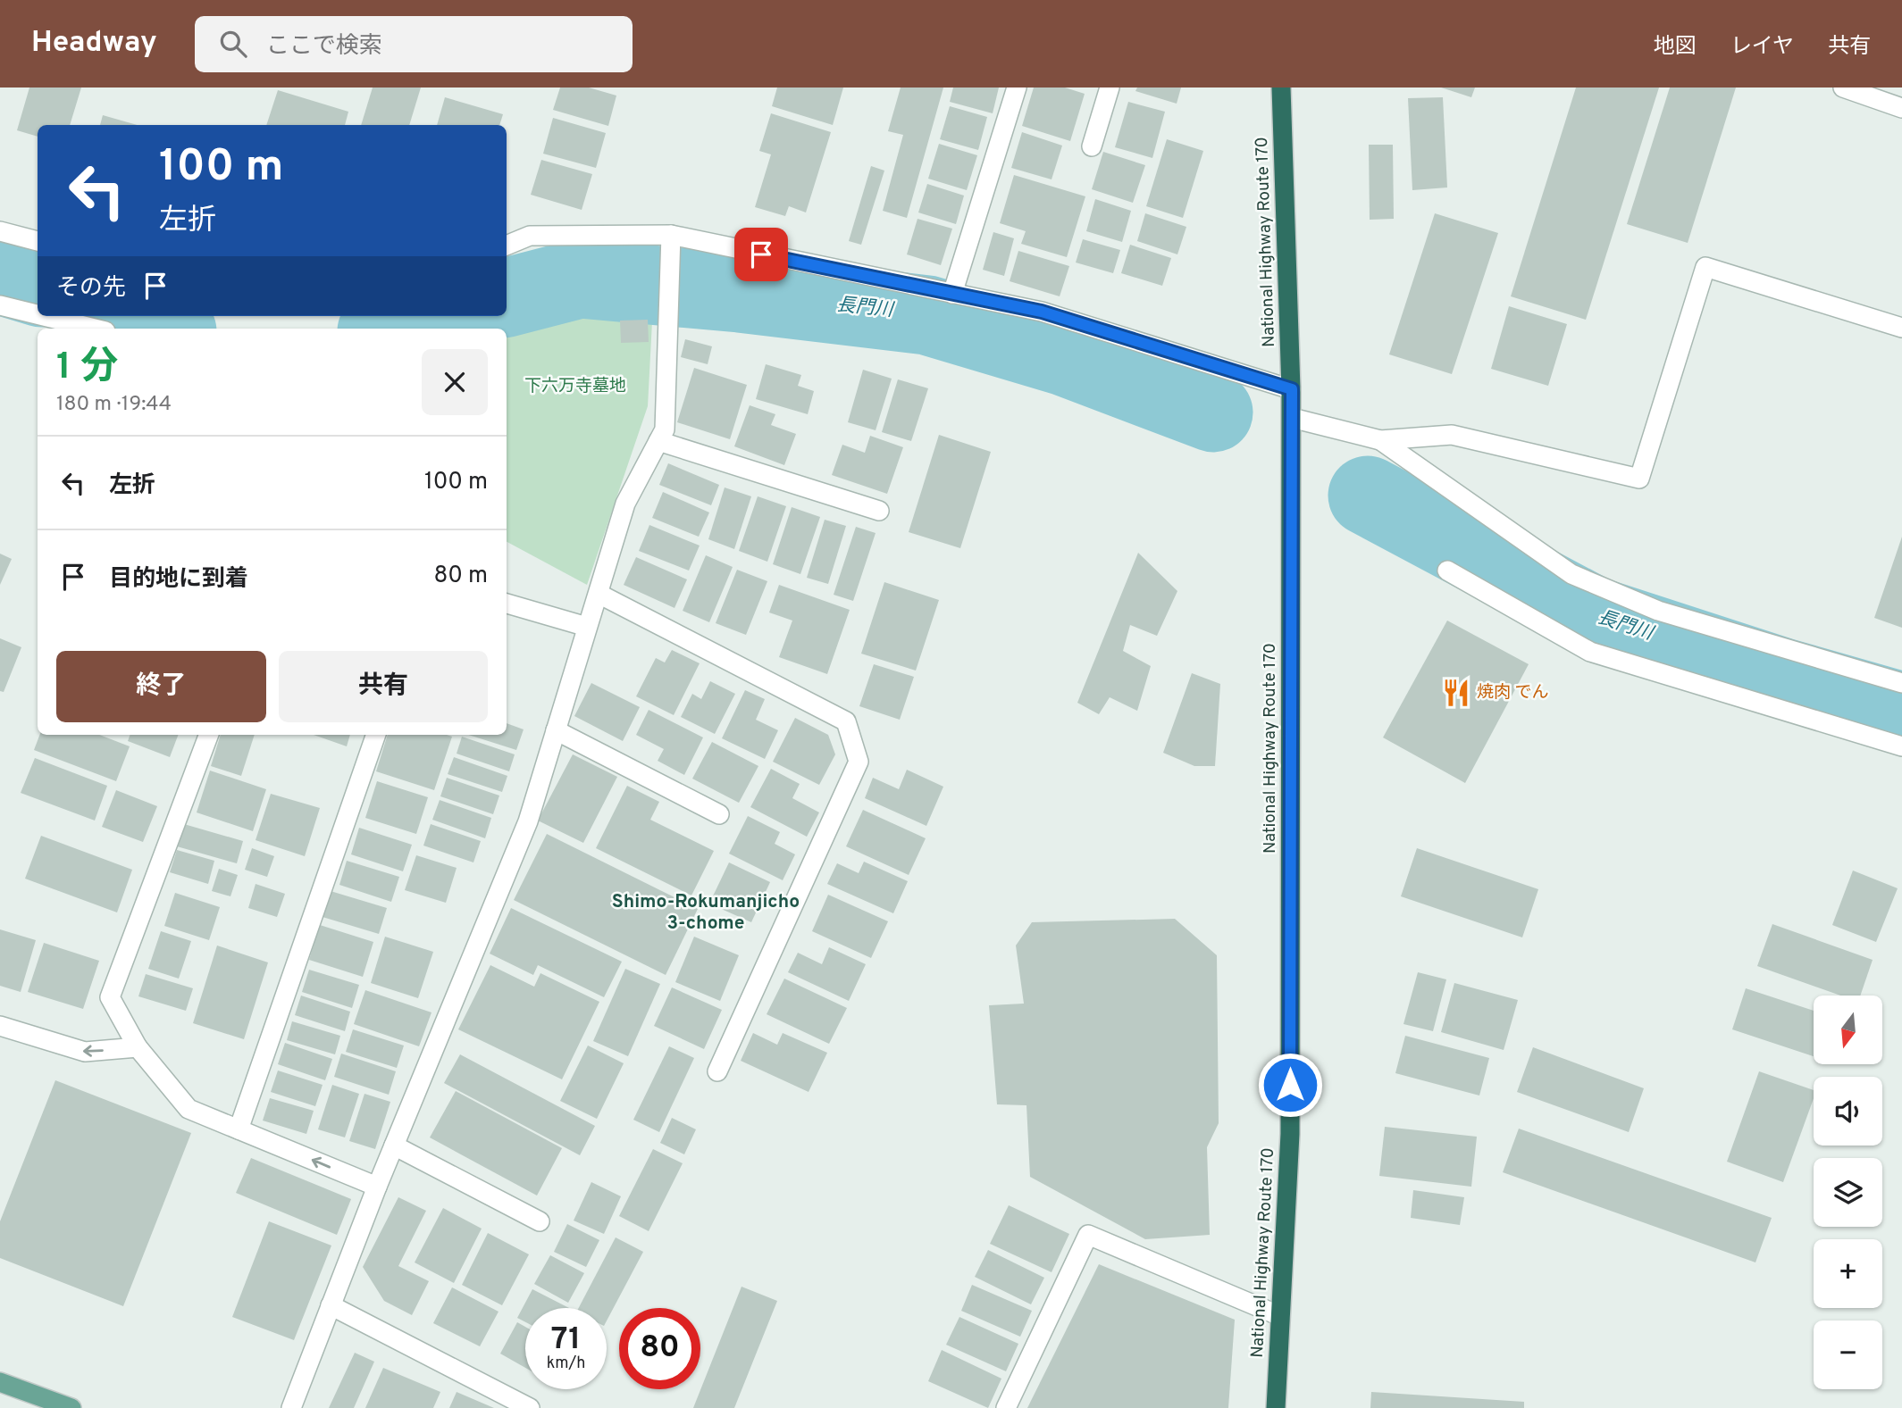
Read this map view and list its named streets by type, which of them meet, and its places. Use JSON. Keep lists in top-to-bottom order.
{
  "streets": {
    "highway": ["National Highway Route 170"]
  },
  "districts": ["Shimo-Rokumanjicho 3-chome"],
  "water": ["長門川"],
  "parks": ["下六万寺墓地"],
  "places": {
    "restaurant": ["焼肉 でん"]
  },
  "north": "bottom",
  "page": {
    "header": "Headway",
    "search": "ここで検索",
    "nav": ["地図", "レイヤ", "共有"],
    "turn": ["100 m", "左折"],
    "then": "その先",
    "heading": ["1 分", "180 m · 19:44"],
    "list": [
      {
        "name": "左折",
        "value": "100 m"
      },
      {
        "name": "目的地に到着",
        "value": "80 m"
      }
    ],
    "buttons": ["終了", "共有"],
    "map_buttons": ["+", "−"],
    "speed": "71 km/h",
    "limit": "80"
  }
}
